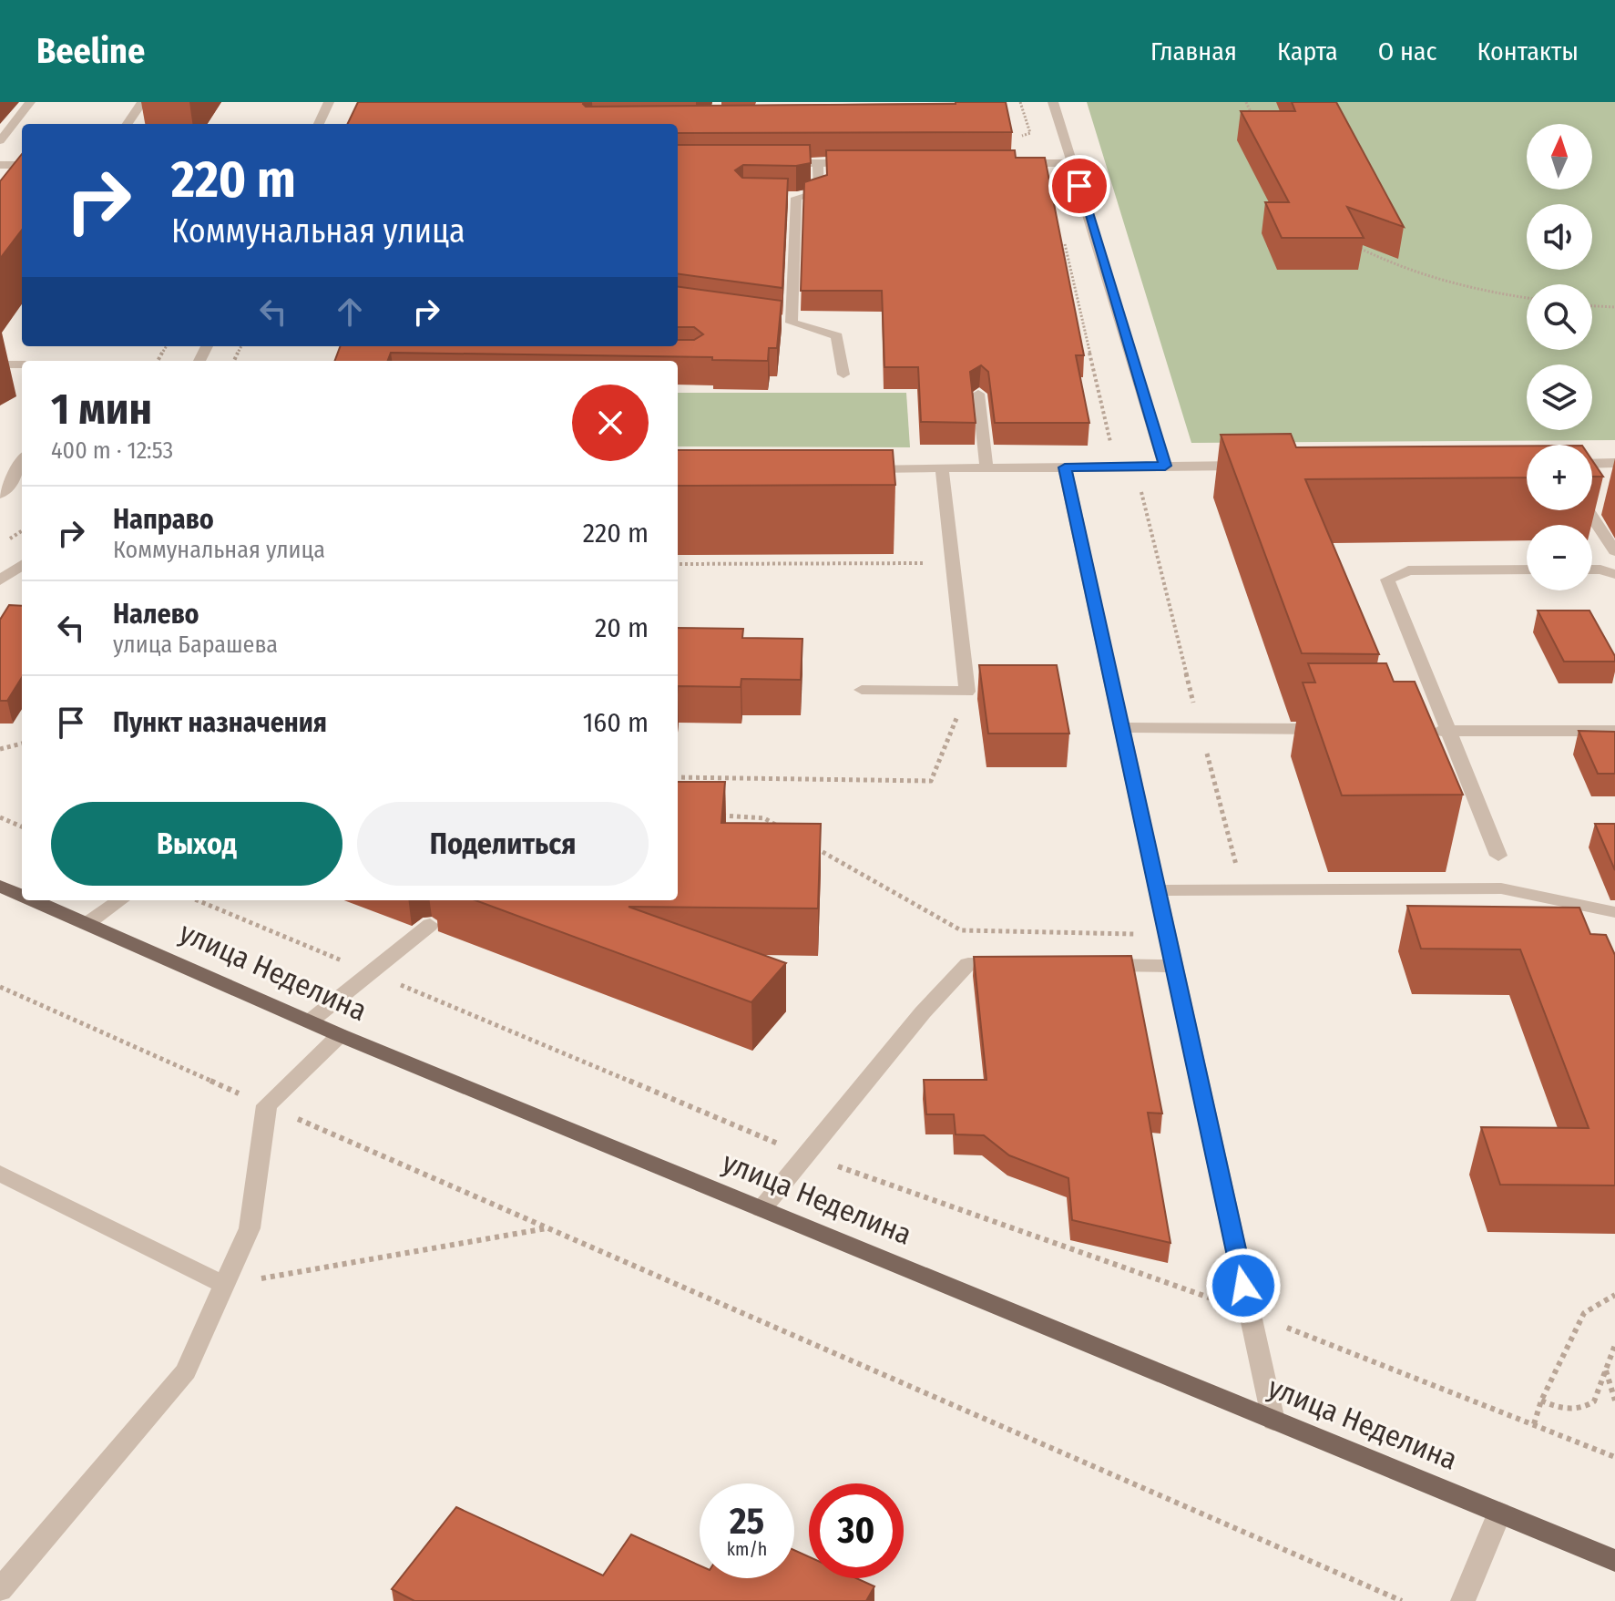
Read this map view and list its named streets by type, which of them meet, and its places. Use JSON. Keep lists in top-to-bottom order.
{
  "streets": {
    "main road": ["улица Неделина"]
  },
  "north": "top",
  "page": {
    "header": "Beeline",
    "nav": [
      "Главная",
      "Карта",
      "О нас",
      "Контакты"
    ],
    "map_buttons": ["+", "−"],
    "turn": ["220 m", "Коммунальная улица"],
    "heading": ["1 мин", "400 m · 12:53"],
    "list": [
      {
        "name": "Направо",
        "note": "Коммунальная улица",
        "value": "220 m"
      },
      {
        "name": "Налево",
        "note": "улица Барашева",
        "value": "20 m"
      },
      {
        "name": "Пункт назначения",
        "value": "160 m"
      }
    ],
    "buttons": ["Выход", "Поделиться"],
    "speed": "25 km/h",
    "limit": "30"
  }
}
